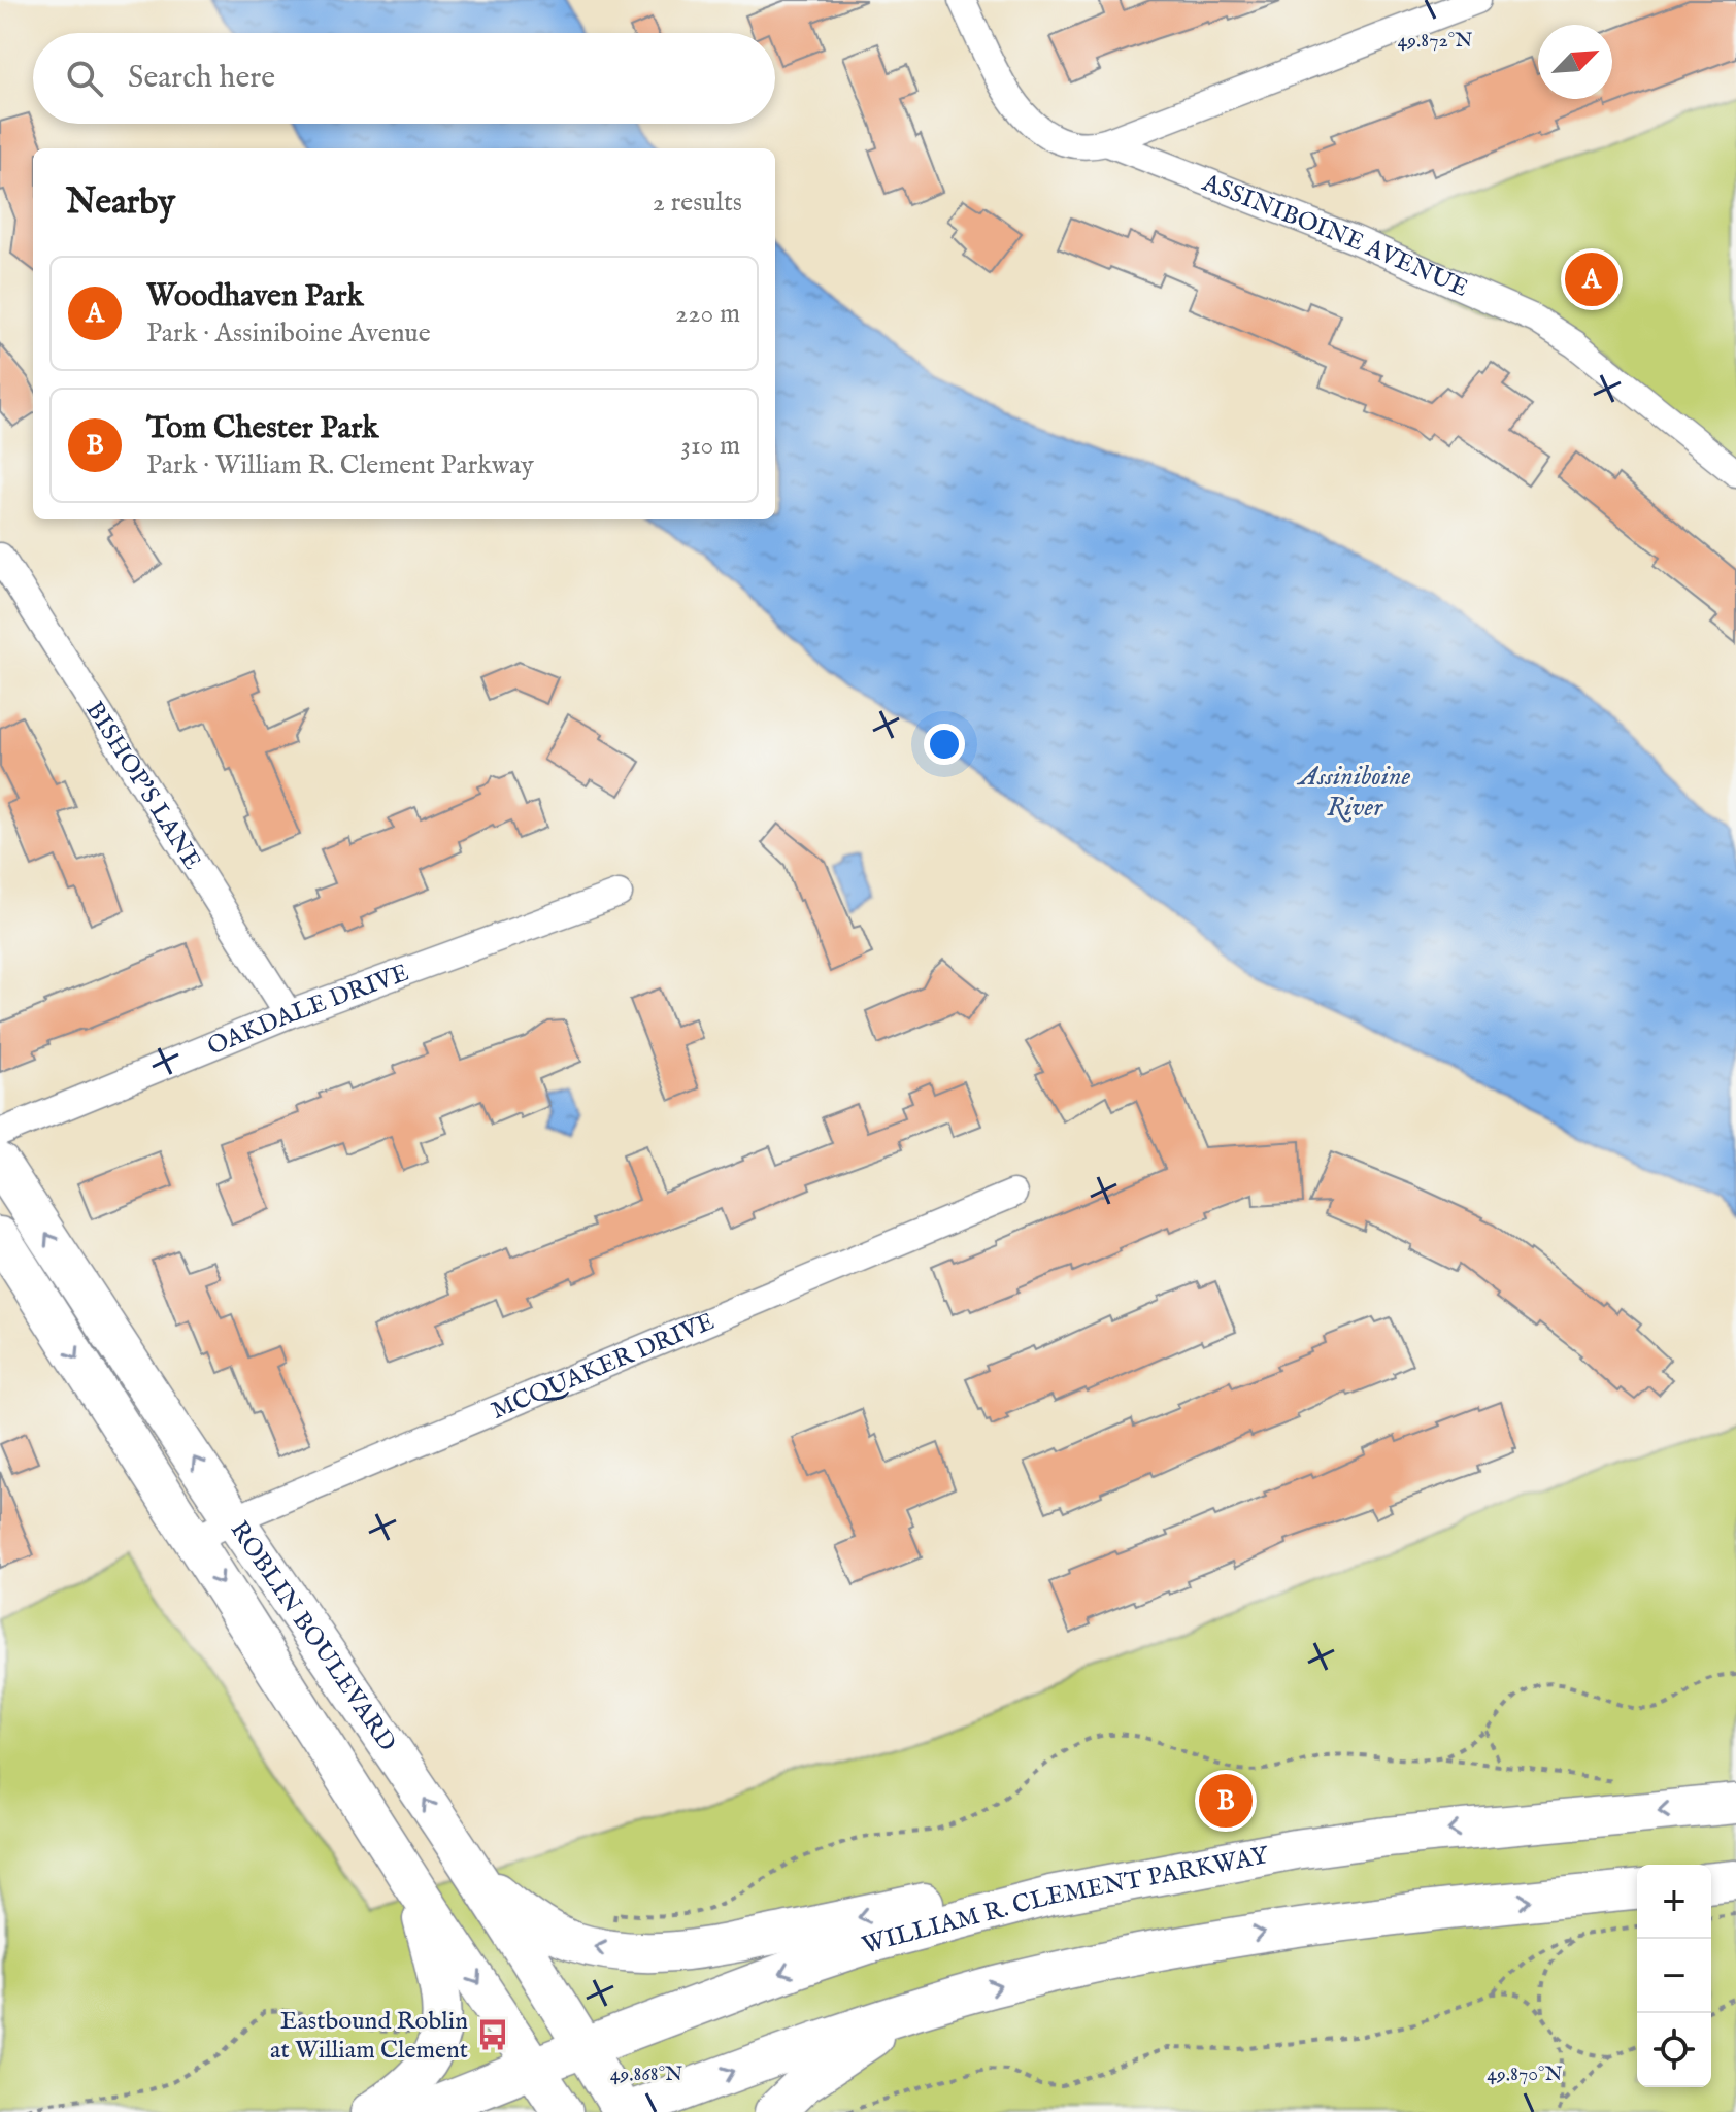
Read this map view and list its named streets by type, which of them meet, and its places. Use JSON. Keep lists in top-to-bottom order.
{
  "streets": {
    "main road": ["ROBLIN BOULEVARD", "WILLIAM R. CLEMENT PARKWAY"],
    "street": [
      "ASSINIBOINE AVENUE",
      "BISHOP'S LANE",
      "OAKDALE DRIVE",
      "MCQUAKER DRIVE"
    ]
  },
  "crossings": [
    ["BISHOP'S LANE", "OAKDALE DRIVE"],
    ["MCQUAKER DRIVE", "ROBLIN BOULEVARD"],
    ["ROBLIN BOULEVARD", "WILLIAM R. CLEMENT PARKWAY"]
  ],
  "water": ["Assiniboine River"],
  "places": {
    "bus stop": ["Eastbound Roblin at William Clement"]
  },
  "north": "top right",
  "page": {
    "search": "Search here",
    "heading": ["Nearby", "2 results"],
    "pins": ["A", "B"],
    "list": [
      {
        "mark": "A",
        "name": "Woodhaven Park",
        "note": "Park · Assiniboine Avenue",
        "value": "220 m"
      },
      {
        "mark": "B",
        "name": "Tom Chester Park",
        "note": "Park · William R. Clement Parkway",
        "value": "310 m"
      }
    ],
    "map_buttons": ["+", "−"]
  },
  "coordinates": ["49.872°N", "49.870°N", "49.868°N"]
}
